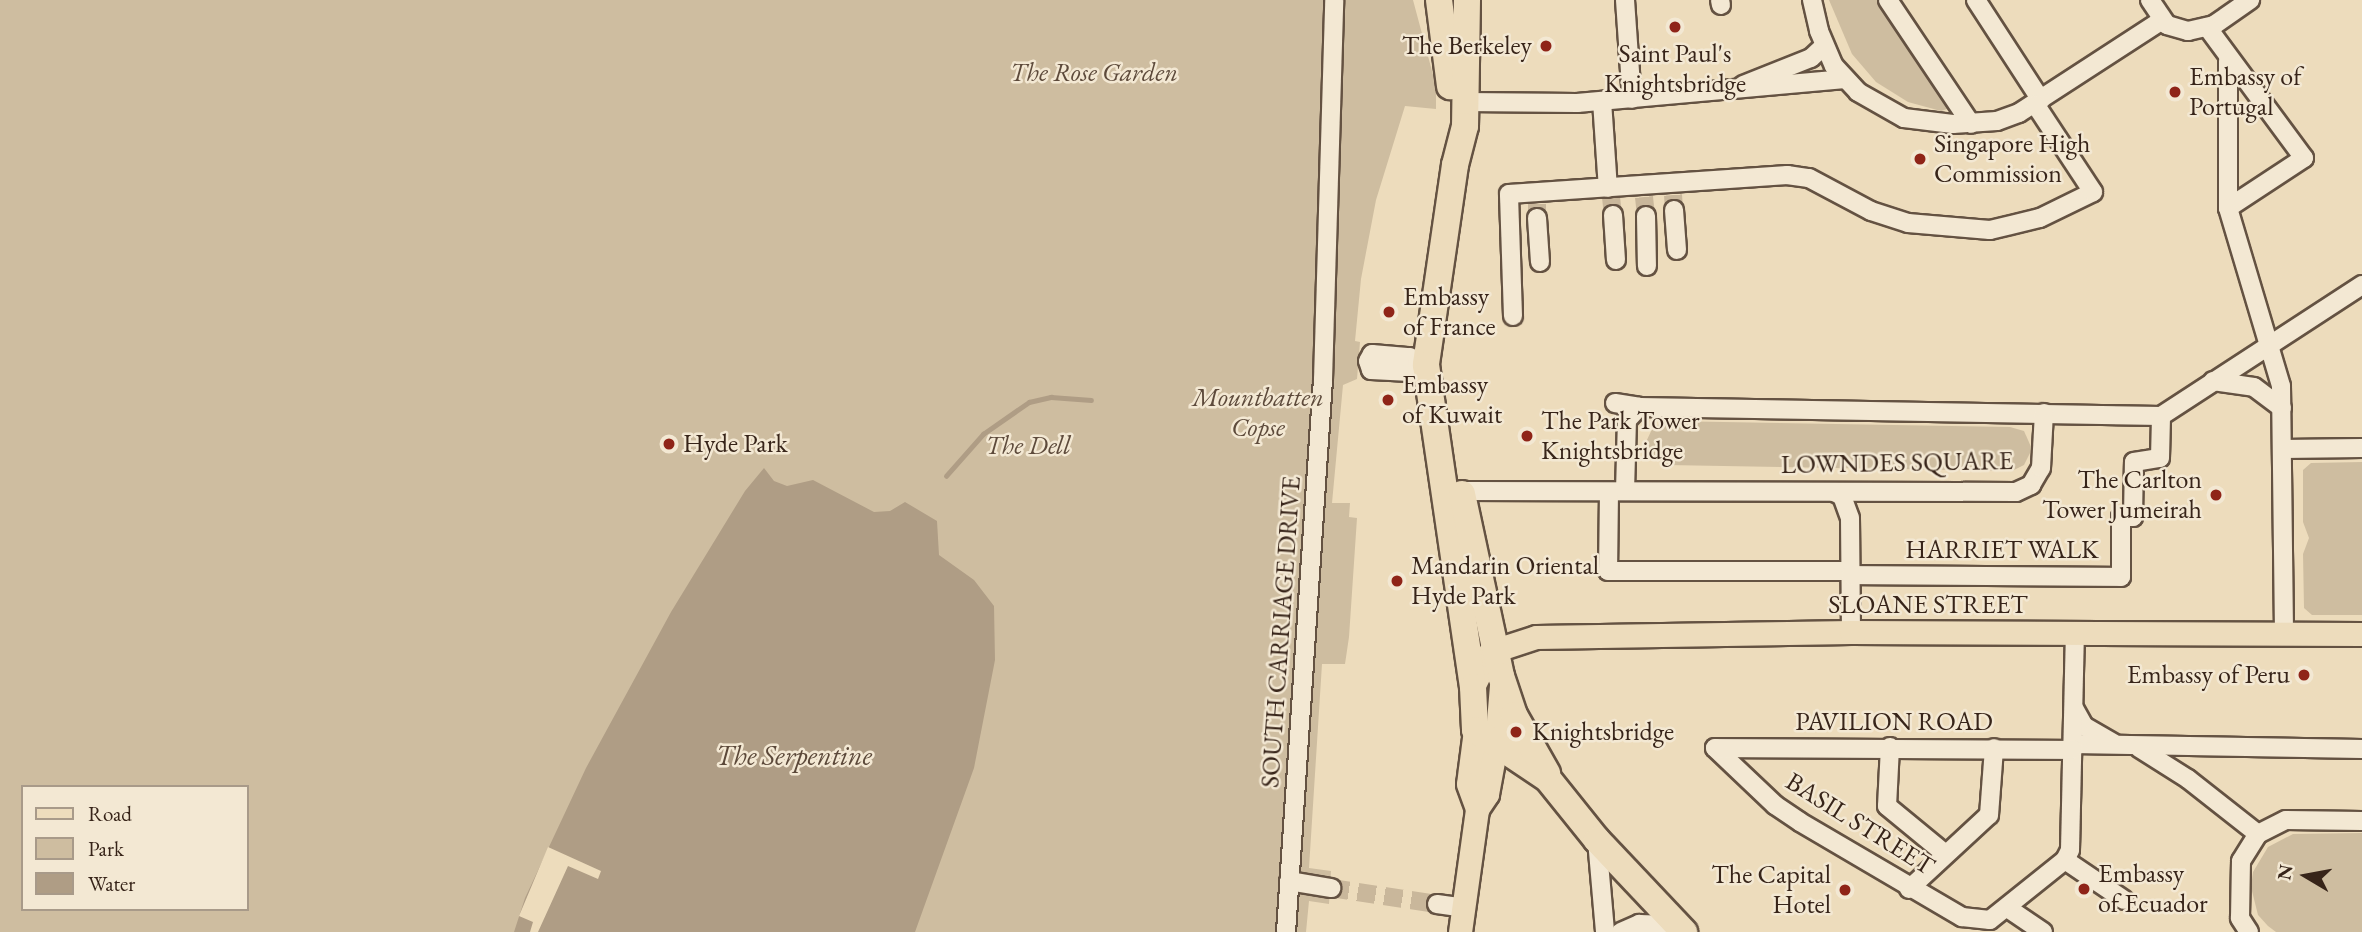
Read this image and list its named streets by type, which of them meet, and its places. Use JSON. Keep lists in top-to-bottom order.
{
  "streets": {
    "main road": ["SLOANE STREET"],
    "street": [
      "LOWNDES SQUARE",
      "HARRIET WALK",
      "SOUTH CARRIAGE DRIVE",
      "PAVILION ROAD",
      "BASIL STREET"
    ]
  },
  "crossings": [
    ["LOWNDES SQUARE", "HARRIET WALK"],
    ["PAVILION ROAD", "BASIL STREET"]
  ],
  "water": ["The Serpentine"],
  "parks": ["The Rose Garden", "Mountbatten Copse", "The Dell"],
  "places": [
    "Saint Paul's Knightsbridge",
    "The Berkeley",
    "Embassy of Portugal",
    "Singapore High Commission",
    "Embassy of France",
    "Embassy of Kuwait",
    "The Park Tower Knightsbridge",
    "Hyde Park",
    "The Carlton Tower Jumeirah",
    "Mandarin Oriental Hyde Park",
    "Embassy of Peru",
    "Knightsbridge",
    "Embassy of Ecuador",
    "The Capital Hotel"
  ],
  "legend": ["Road", "Park", "Water"],
  "north": "left"
}
